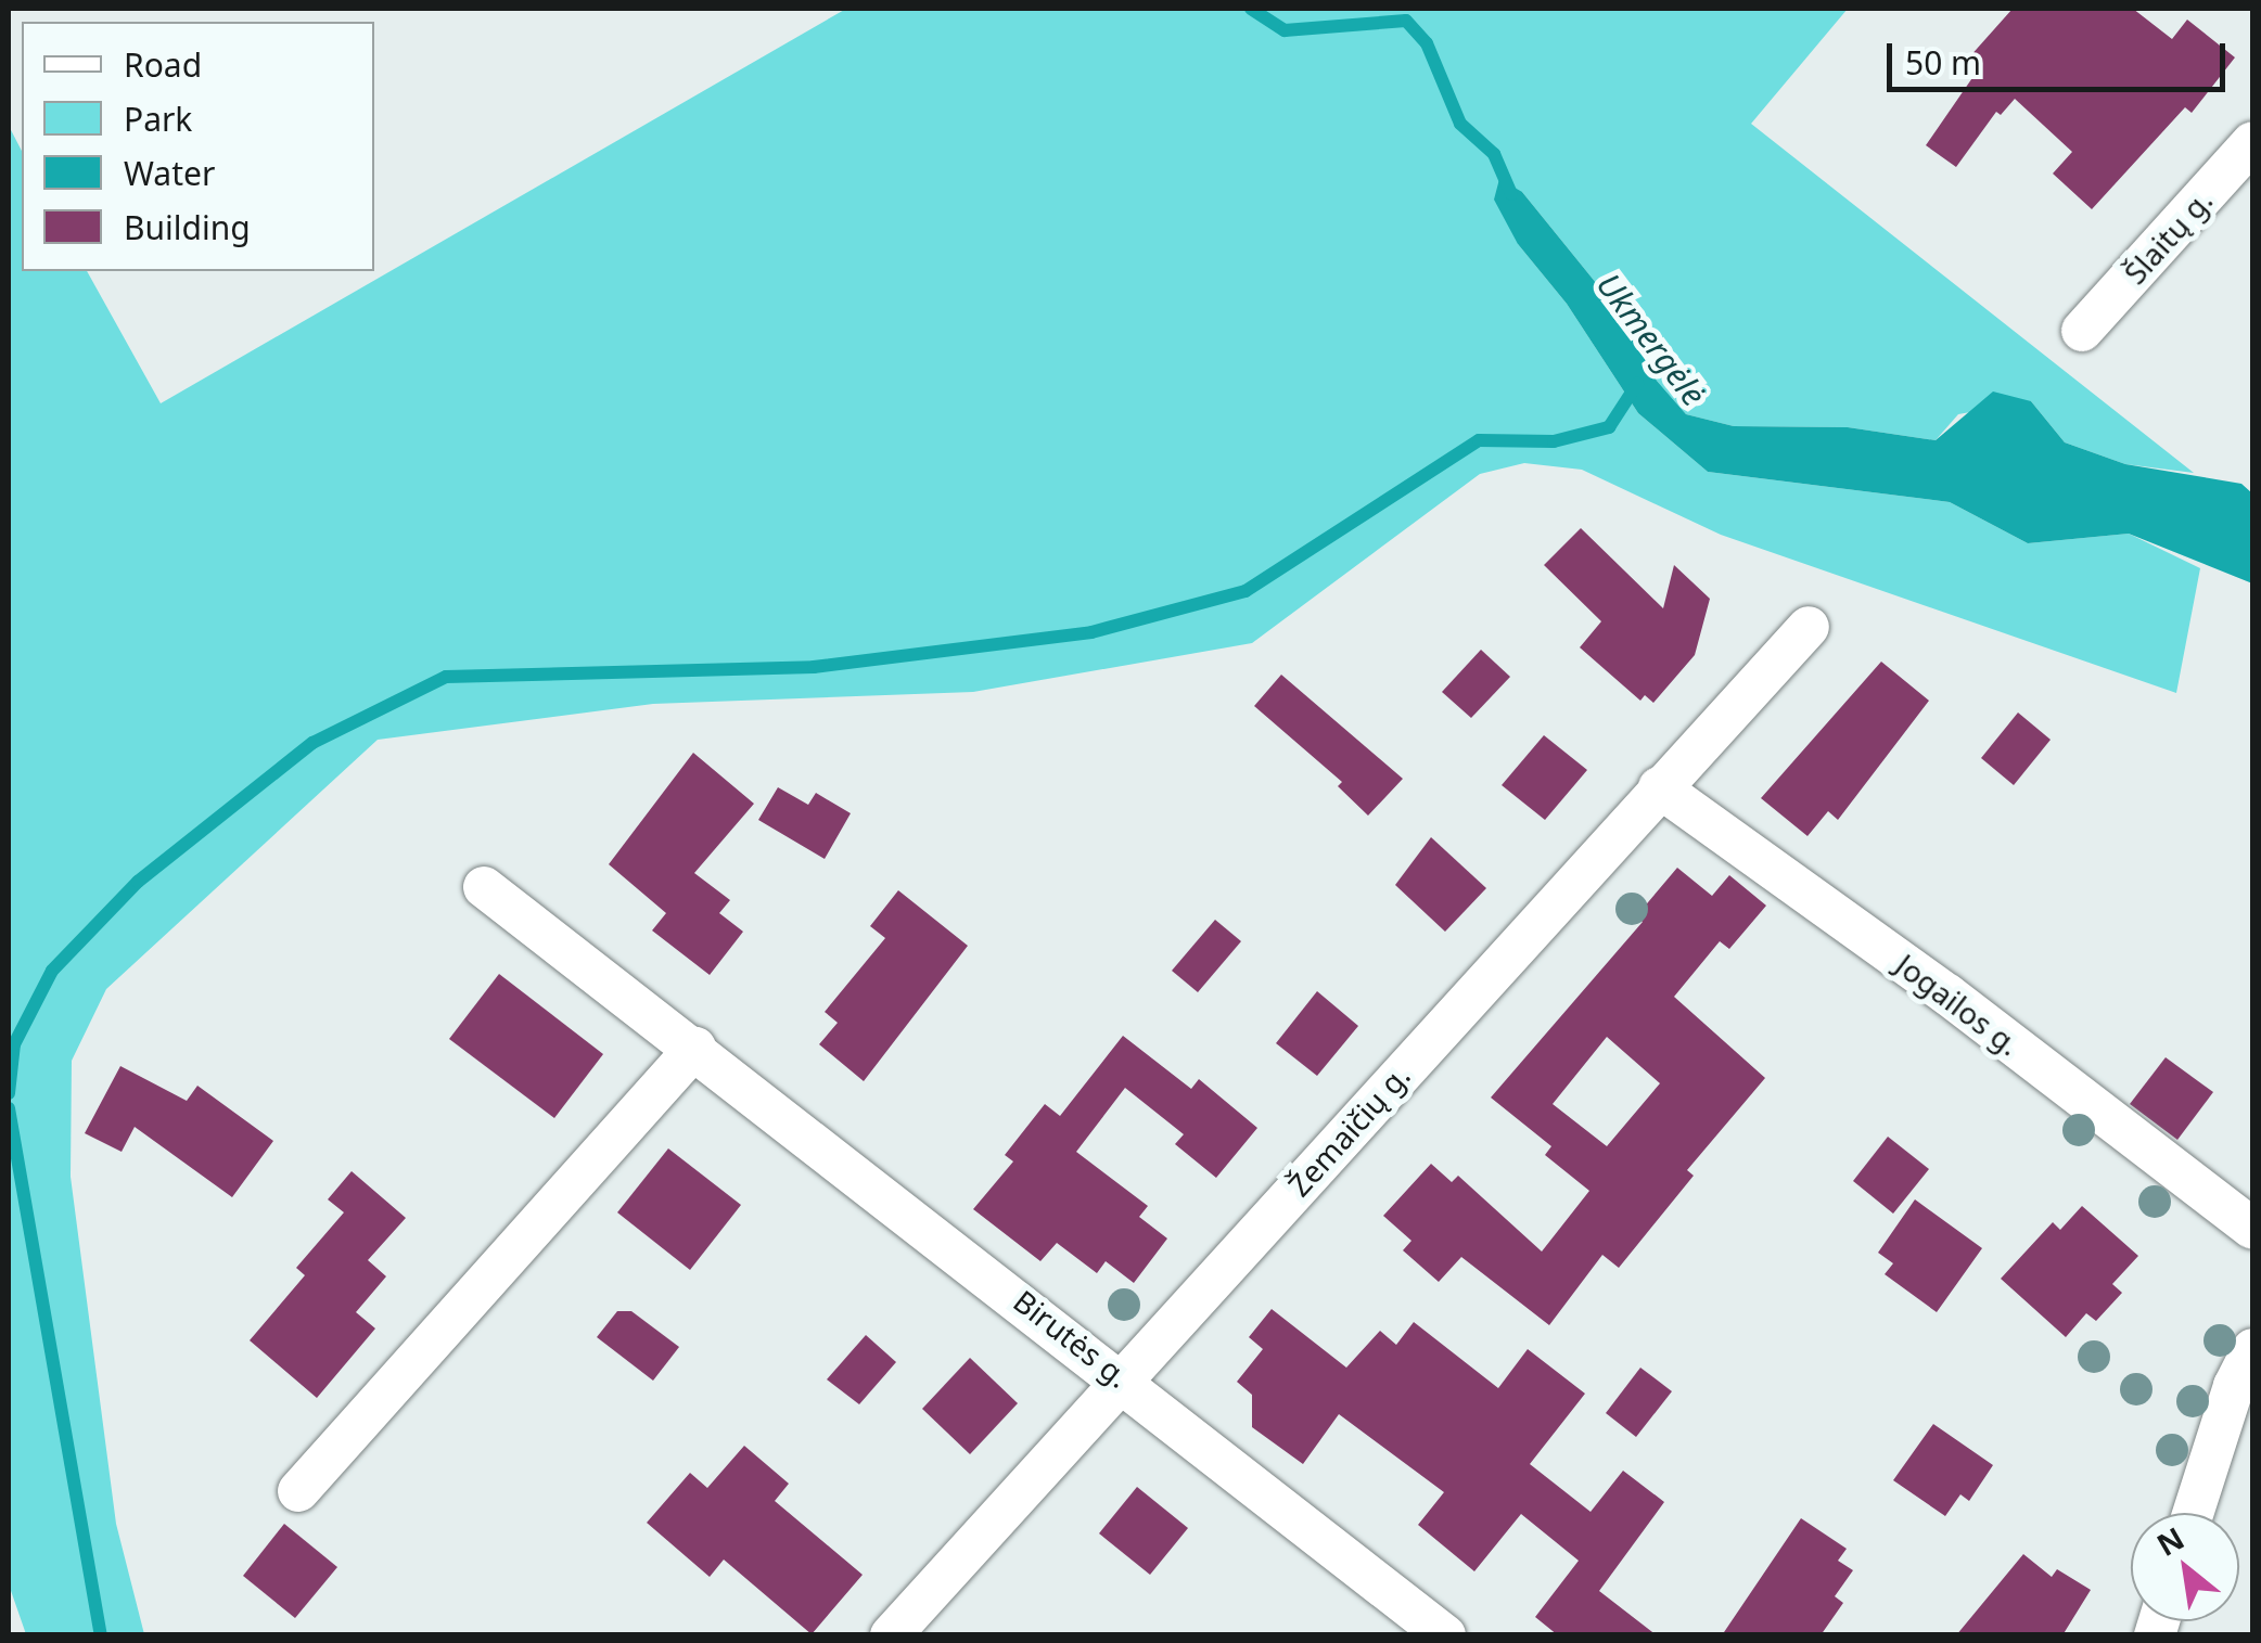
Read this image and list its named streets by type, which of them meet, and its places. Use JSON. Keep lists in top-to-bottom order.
{
  "streets": {
    "street": [
      "Šlaitų g.",
      "Jogailos g.",
      "Žemaičių g.",
      "Birutės g."
    ]
  },
  "crossings": [
    ["Jogailos g.", "Žemaičių g."],
    ["Žemaičių g.", "Birutės g."]
  ],
  "water": ["Ukmergėlė"],
  "legend": [
    "Road",
    "Park",
    "Water",
    "Building"
  ],
  "scale_bar": "50 m",
  "north": "top left"
}
